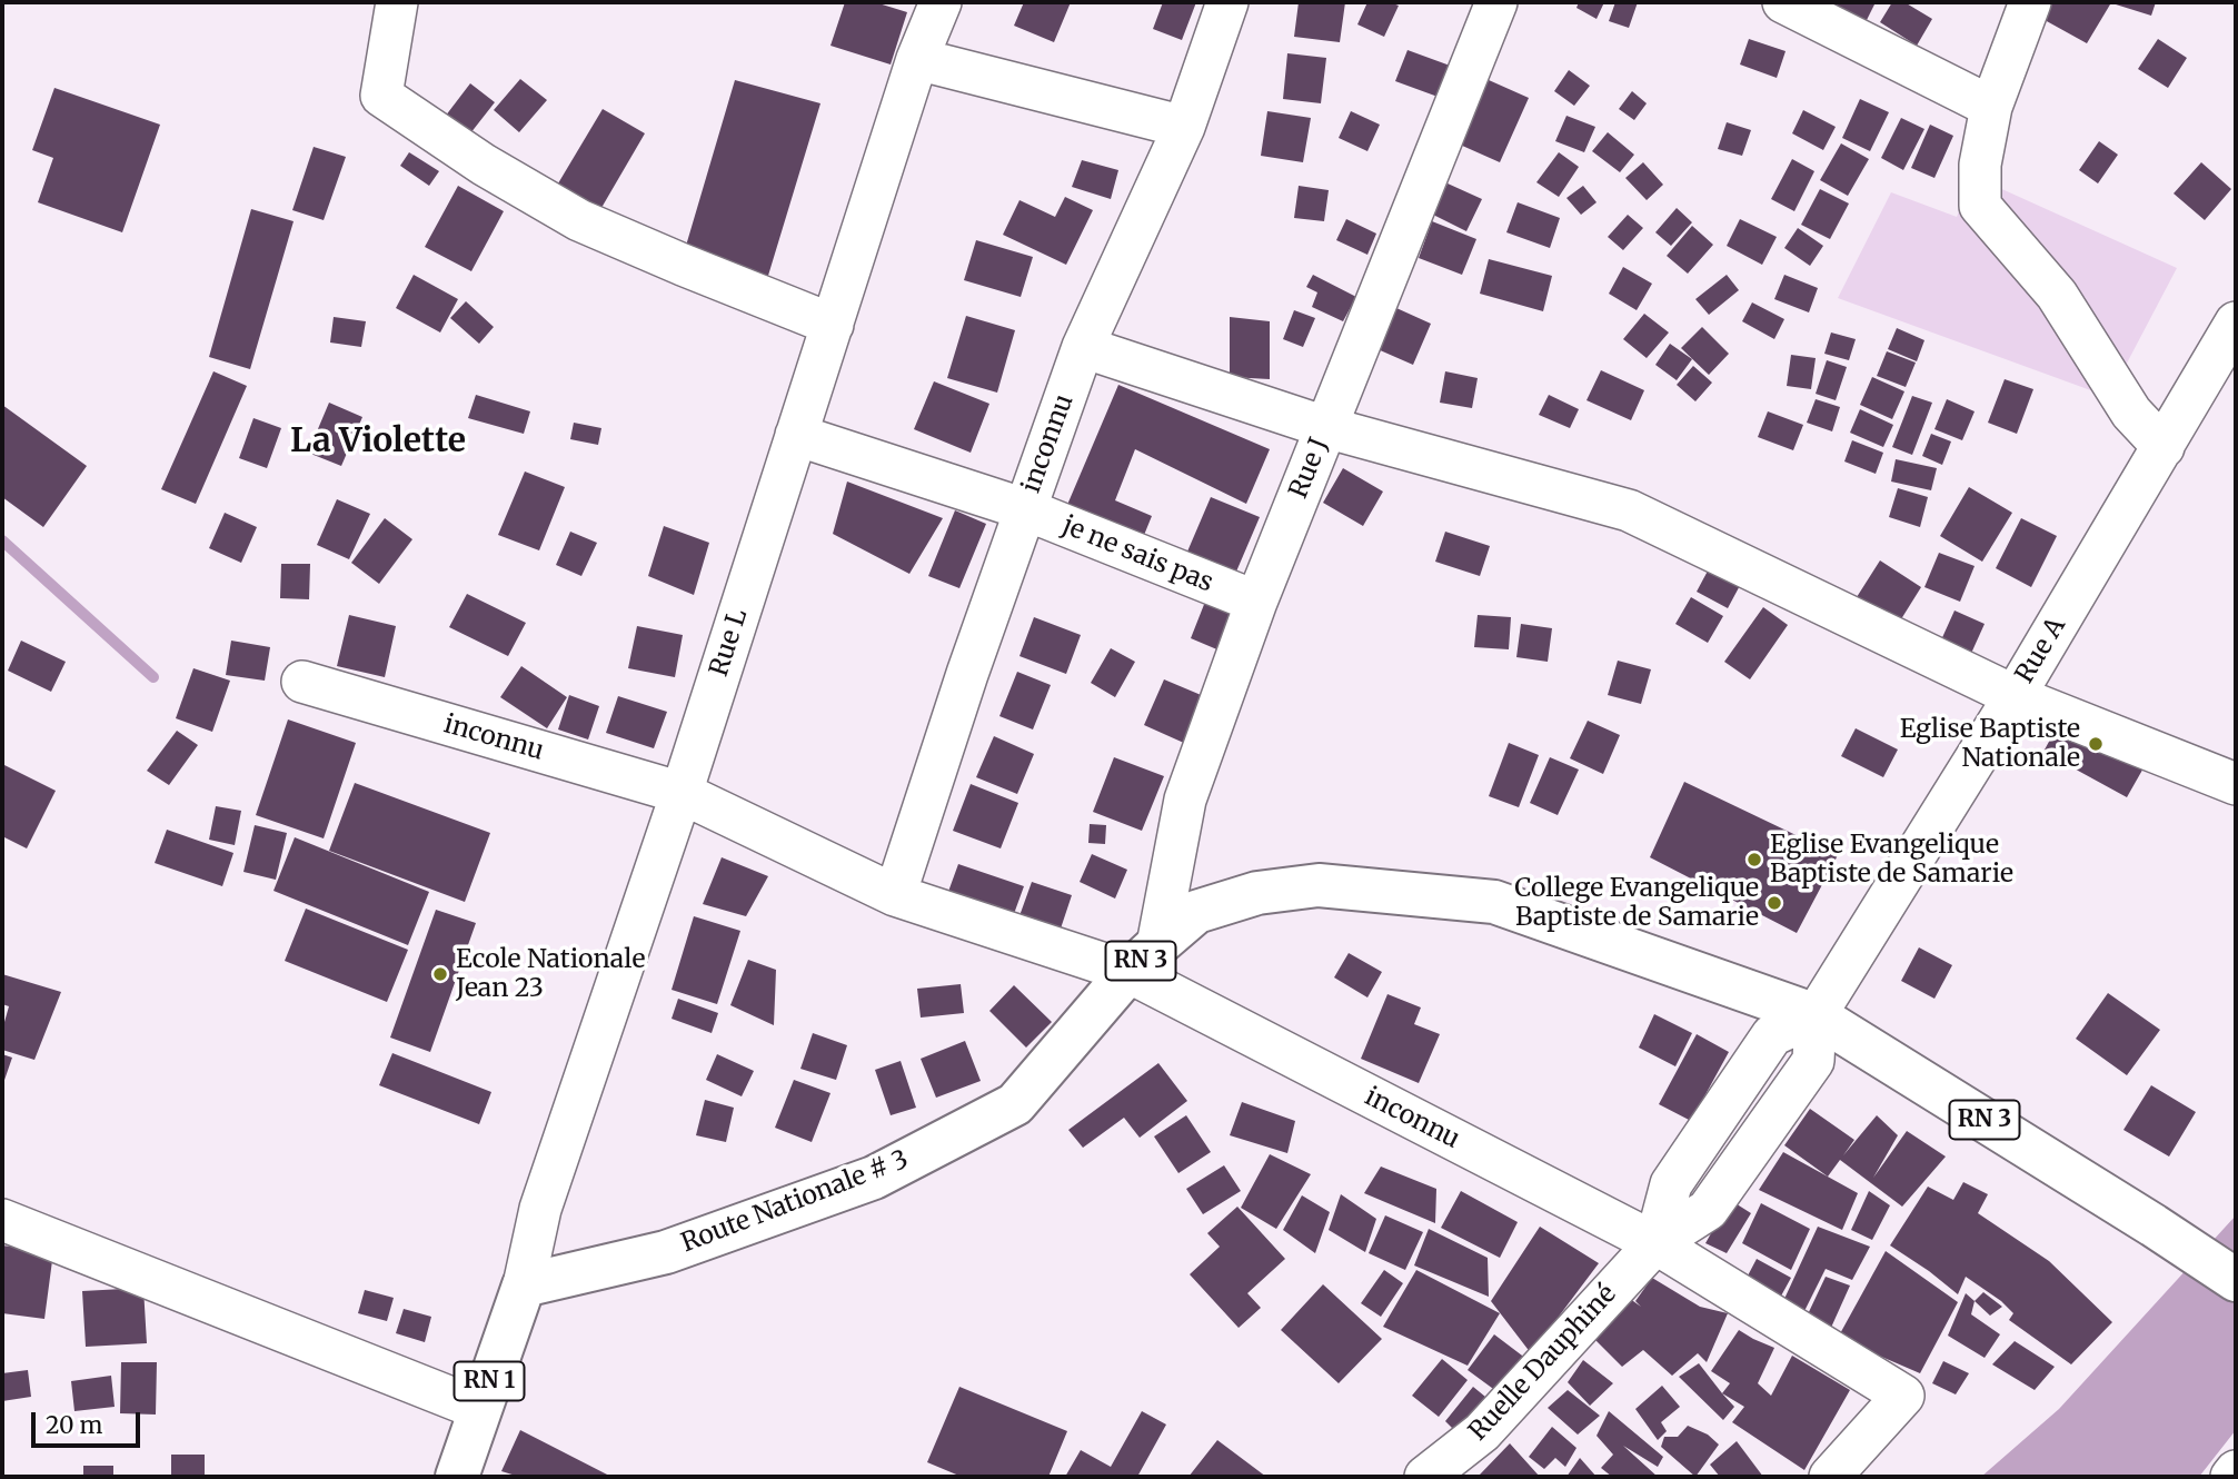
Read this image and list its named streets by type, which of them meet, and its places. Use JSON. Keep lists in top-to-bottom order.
{
  "streets": {
    "main road": ["RN 3", "Route Nationale # 3", "RN 1"],
    "street": [
      "inconnu",
      "Rue J",
      "je ne sais pas",
      "Rue L",
      "Rue A",
      "Ruelle Dauphiné"
    ]
  },
  "crossings": [
    ["inconnu", "Rue J"],
    ["inconnu", "je ne sais pas"],
    ["inconnu", "Rue L"],
    ["inconnu", "Route Nationale # 3"],
    ["inconnu", "Ruelle Dauphiné"],
    ["Rue J", "je ne sais pas"],
    ["Rue J", "Route Nationale # 3"],
    ["je ne sais pas", "Rue L"],
    ["Rue L", "Route Nationale # 3"],
    ["Rue L", "RN 1"],
    ["Rue A", "Route Nationale # 3"],
    ["Rue A", "Ruelle Dauphiné"],
    ["Route Nationale # 3", "Ruelle Dauphiné"],
    ["Route Nationale # 3", "RN 1"]
  ],
  "districts": ["La Violette"],
  "places": [
    "Eglise Baptiste Nationale",
    "Eglise Evangelique Baptiste de Samarie",
    "College Evangelique Baptiste de Samarie",
    "Ecole Nationale Jean 23"
  ],
  "scale_bar": "20 m"
}
